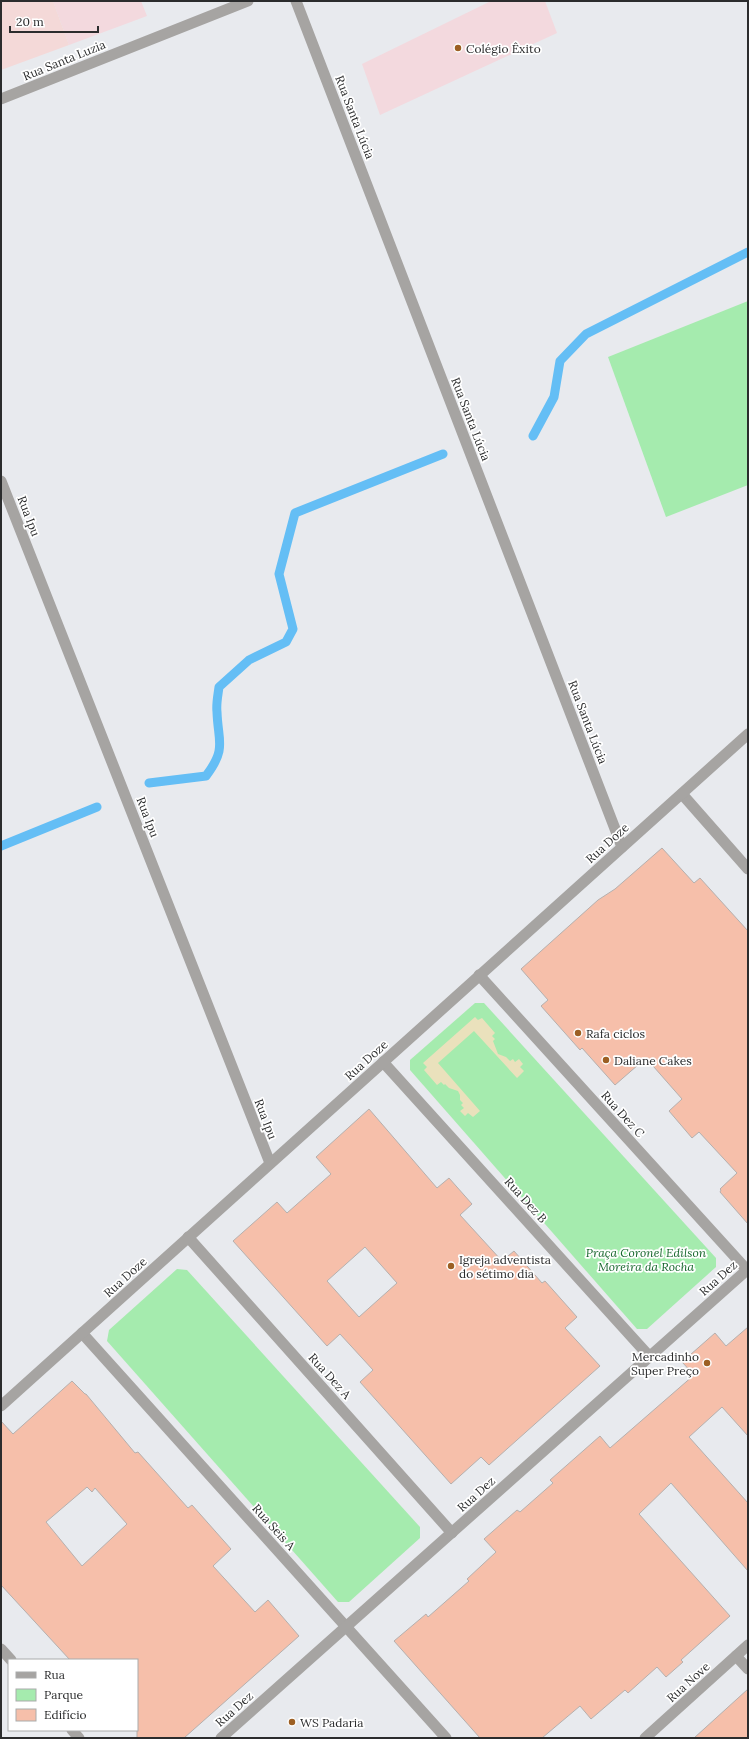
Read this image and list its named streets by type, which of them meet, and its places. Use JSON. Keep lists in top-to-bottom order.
{
  "streets": {
    "street": [
      "Rua Santa Luzia",
      "Rua Santa Lúcia",
      "Rua Ipu",
      "Rua Doze",
      "Rua Dez C",
      "Rua Dez B",
      "Rua Dez",
      "Rua Dez A",
      "Rua Seis A",
      "Rua Nove"
    ]
  },
  "crossings": [
    ["Rua Santa Lúcia", "Rua Doze"],
    ["Rua Ipu", "Rua Doze"],
    ["Rua Doze", "Rua Dez C"],
    ["Rua Doze", "Rua Dez B"],
    ["Rua Doze", "Rua Dez A"],
    ["Rua Doze", "Rua Seis A"],
    ["Rua Dez C", "Rua Dez"],
    ["Rua Dez B", "Rua Dez"],
    ["Rua Dez", "Rua Dez A"],
    ["Rua Dez", "Rua Seis A"]
  ],
  "parks": ["Praça Coronel Edilson Moreira da Rocha"],
  "places": [
    "Colégio Êxito",
    "Rafa ciclos",
    "Daliane Cakes",
    "Igreja adventista do sétimo dia",
    "Mercadinho Super Preço",
    "WS Padaria"
  ],
  "legend": ["Rua", "Parque", "Edifício"],
  "scale_bar": "20 m"
}
